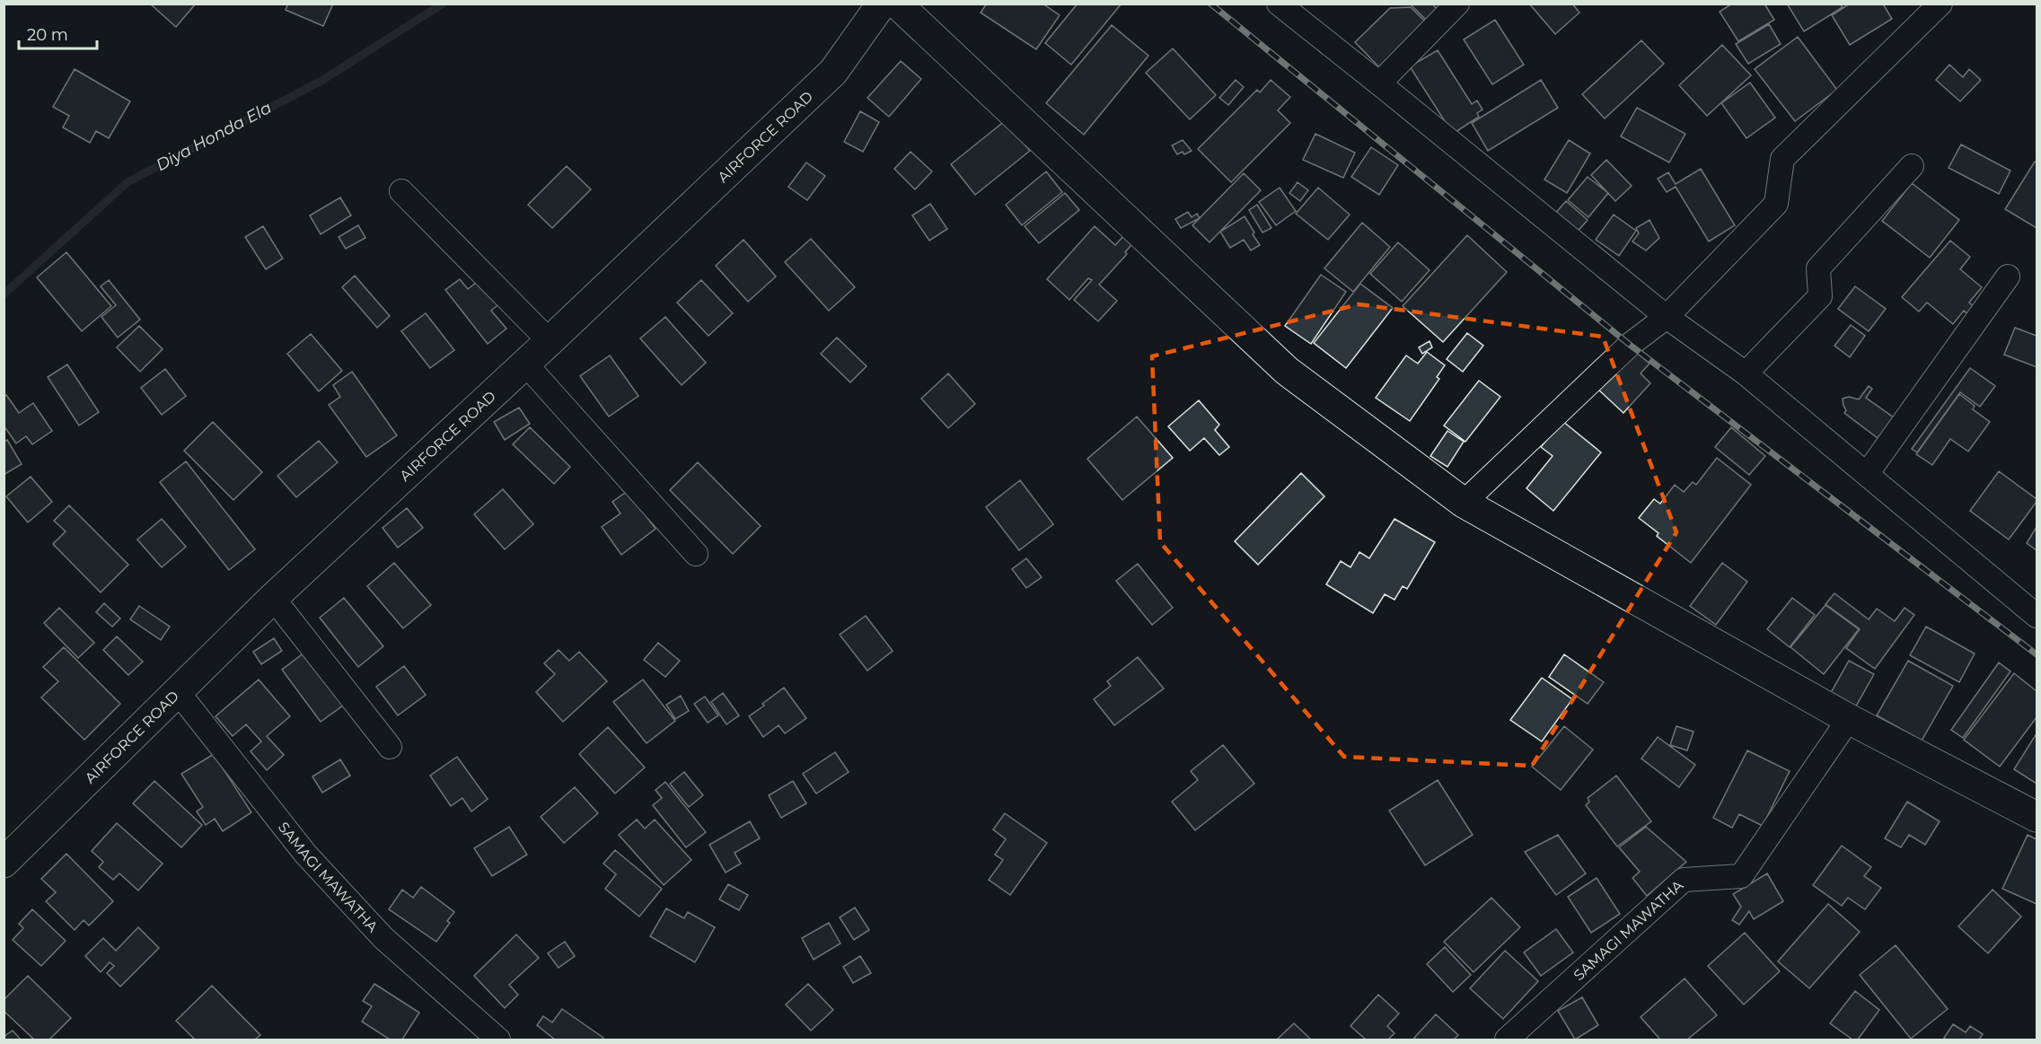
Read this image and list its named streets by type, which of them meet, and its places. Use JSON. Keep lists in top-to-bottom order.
{
  "streets": {
    "street": ["AIRFORCE ROAD", "SAMAGI MAWATHA"]
  },
  "crossings": [
    ["AIRFORCE ROAD", "SAMAGI MAWATHA"]
  ],
  "water": ["Diya Honda Ela"],
  "scale_bar": "20 m"
}
